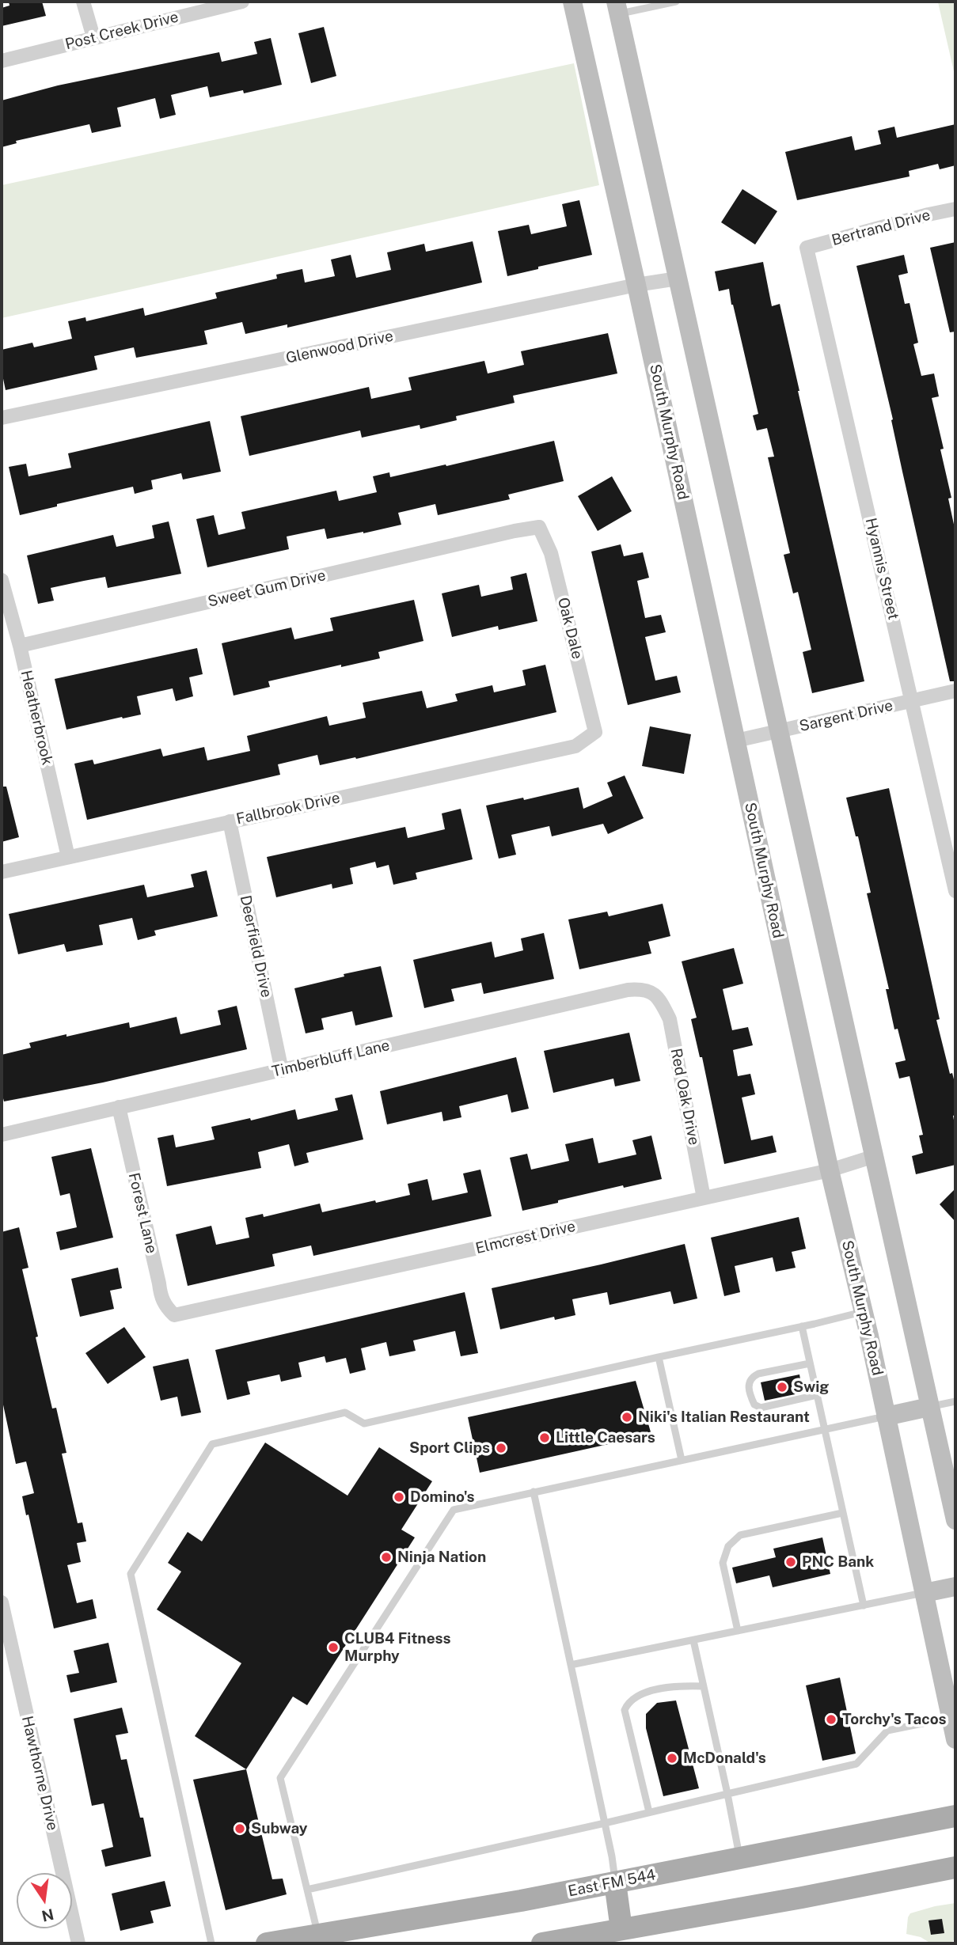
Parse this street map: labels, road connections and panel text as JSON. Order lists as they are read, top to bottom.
{
  "streets": {
    "main road": ["South Murphy Road", "East FM 544"],
    "street": [
      "Post Creek Drive",
      "Bertrand Drive",
      "Glenwood Drive",
      "Hyannis Street",
      "Sweet Gum Drive",
      "Oak Dale",
      "Sargent Drive",
      "Heatherbrook",
      "Fallbrook Drive",
      "Deerfield Drive",
      "Timberbluff Lane",
      "Red Oak Drive",
      "Forest Lane",
      "Elmcrest Drive",
      "Hawthorne Drive"
    ]
  },
  "crossings": [
    ["Bertrand Drive", "Hyannis Street"],
    ["Glenwood Drive", "South Murphy Road"],
    ["South Murphy Road", "Sargent Drive"],
    ["South Murphy Road", "Elmcrest Drive"],
    ["Hyannis Street", "Sargent Drive"],
    ["Sweet Gum Drive", "Oak Dale"],
    ["Sweet Gum Drive", "Heatherbrook"],
    ["Oak Dale", "Fallbrook Drive"],
    ["Heatherbrook", "Fallbrook Drive"],
    ["Fallbrook Drive", "Deerfield Drive"],
    ["Deerfield Drive", "Timberbluff Lane"],
    ["Timberbluff Lane", "Red Oak Drive"],
    ["Timberbluff Lane", "Forest Lane"],
    ["Red Oak Drive", "Elmcrest Drive"],
    ["Forest Lane", "Elmcrest Drive"]
  ],
  "places": [
    "Swig",
    "Niki's Italian Restaurant",
    "Little Caesars",
    "Sport Clips",
    "Domino's",
    "Ninja Nation",
    "PNC Bank",
    "CLUB4 Fitness Murphy",
    "Torchy's Tacos",
    "McDonald's",
    "Subway"
  ],
  "north": "bottom"
}
